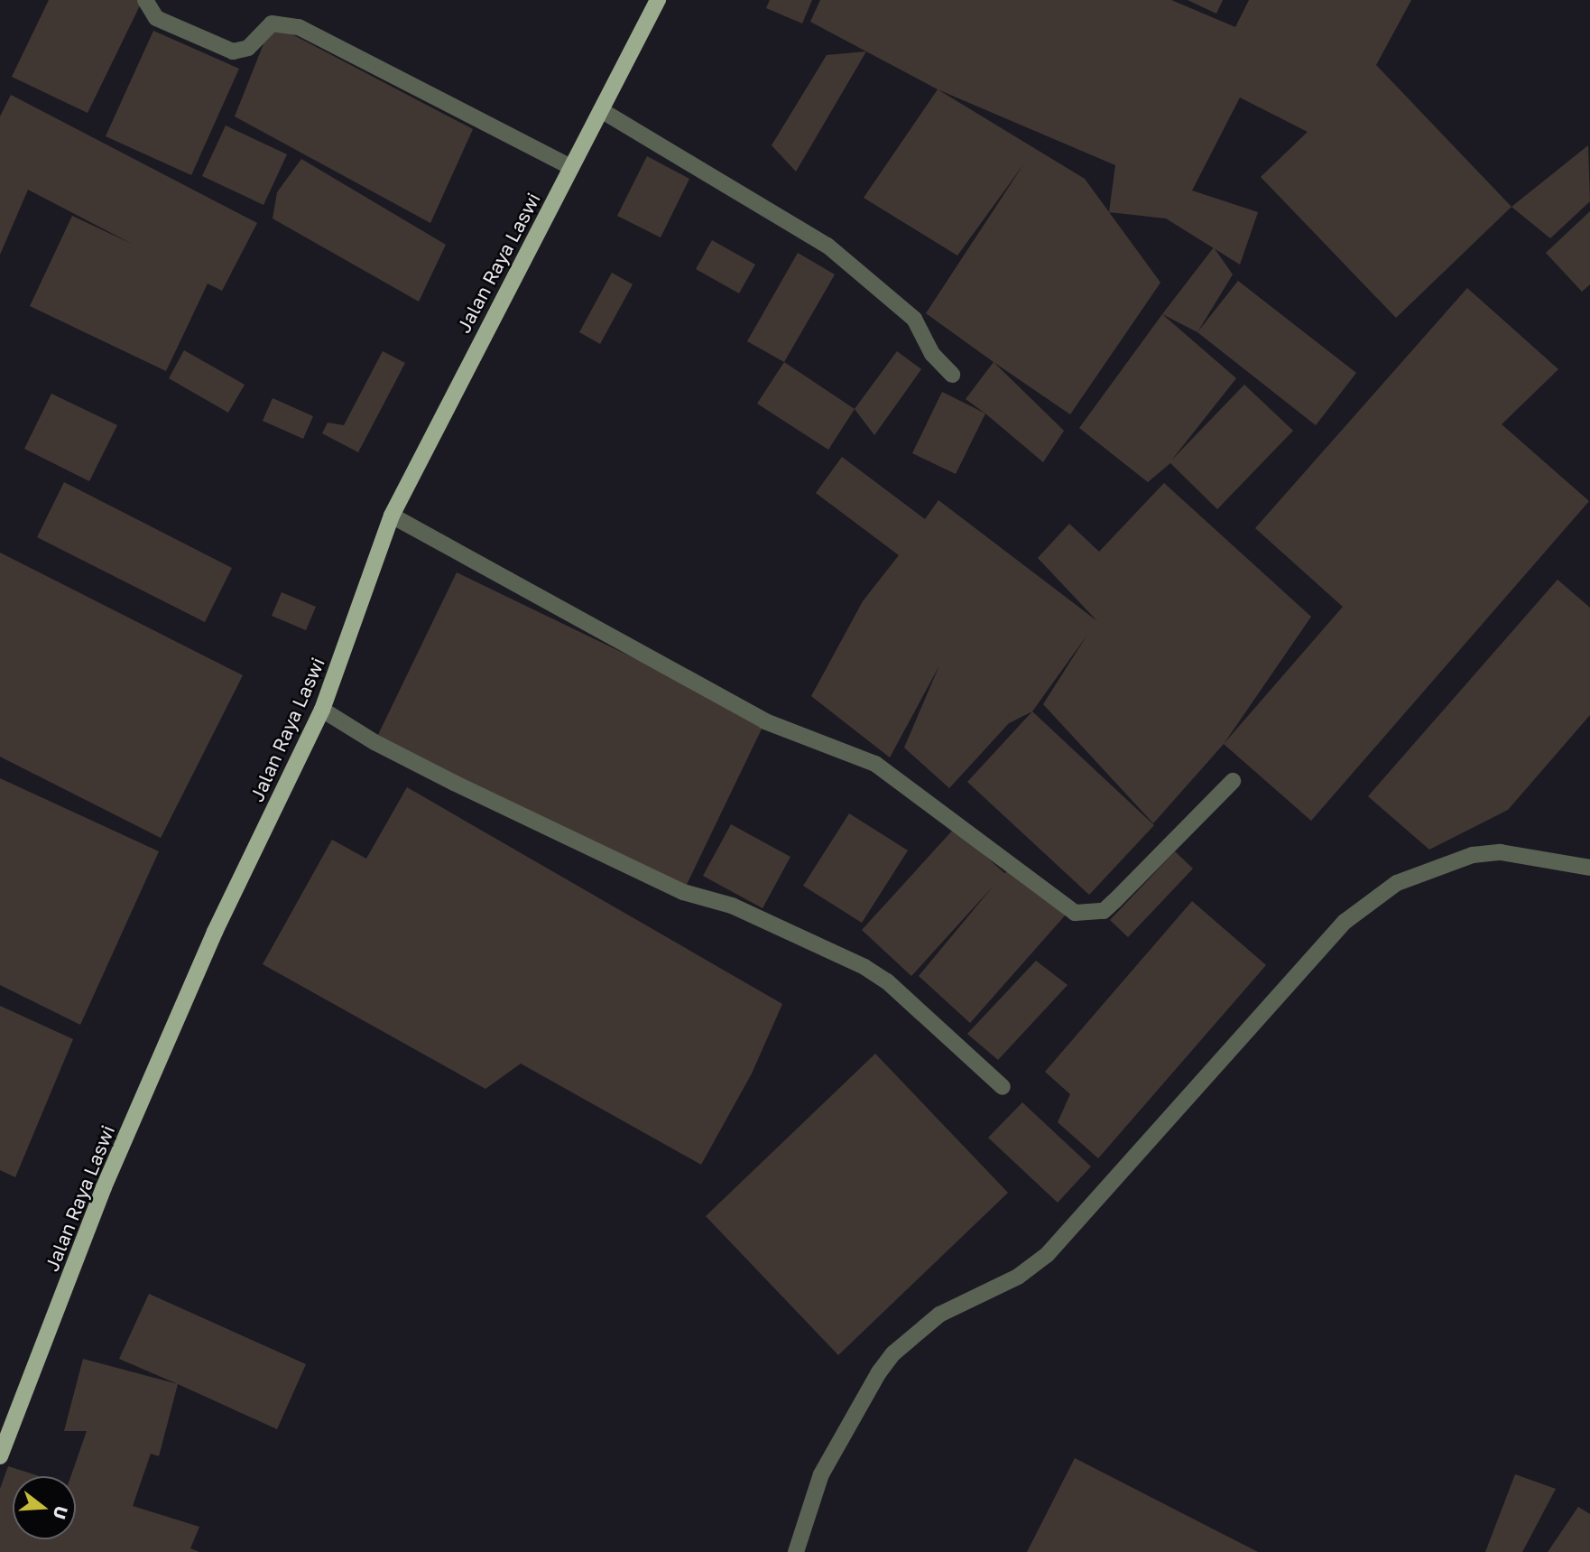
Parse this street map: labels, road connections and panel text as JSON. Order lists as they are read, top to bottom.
{
  "streets": {
    "main road": ["Jalan Raya Laswi"]
  },
  "north": "right"
}
